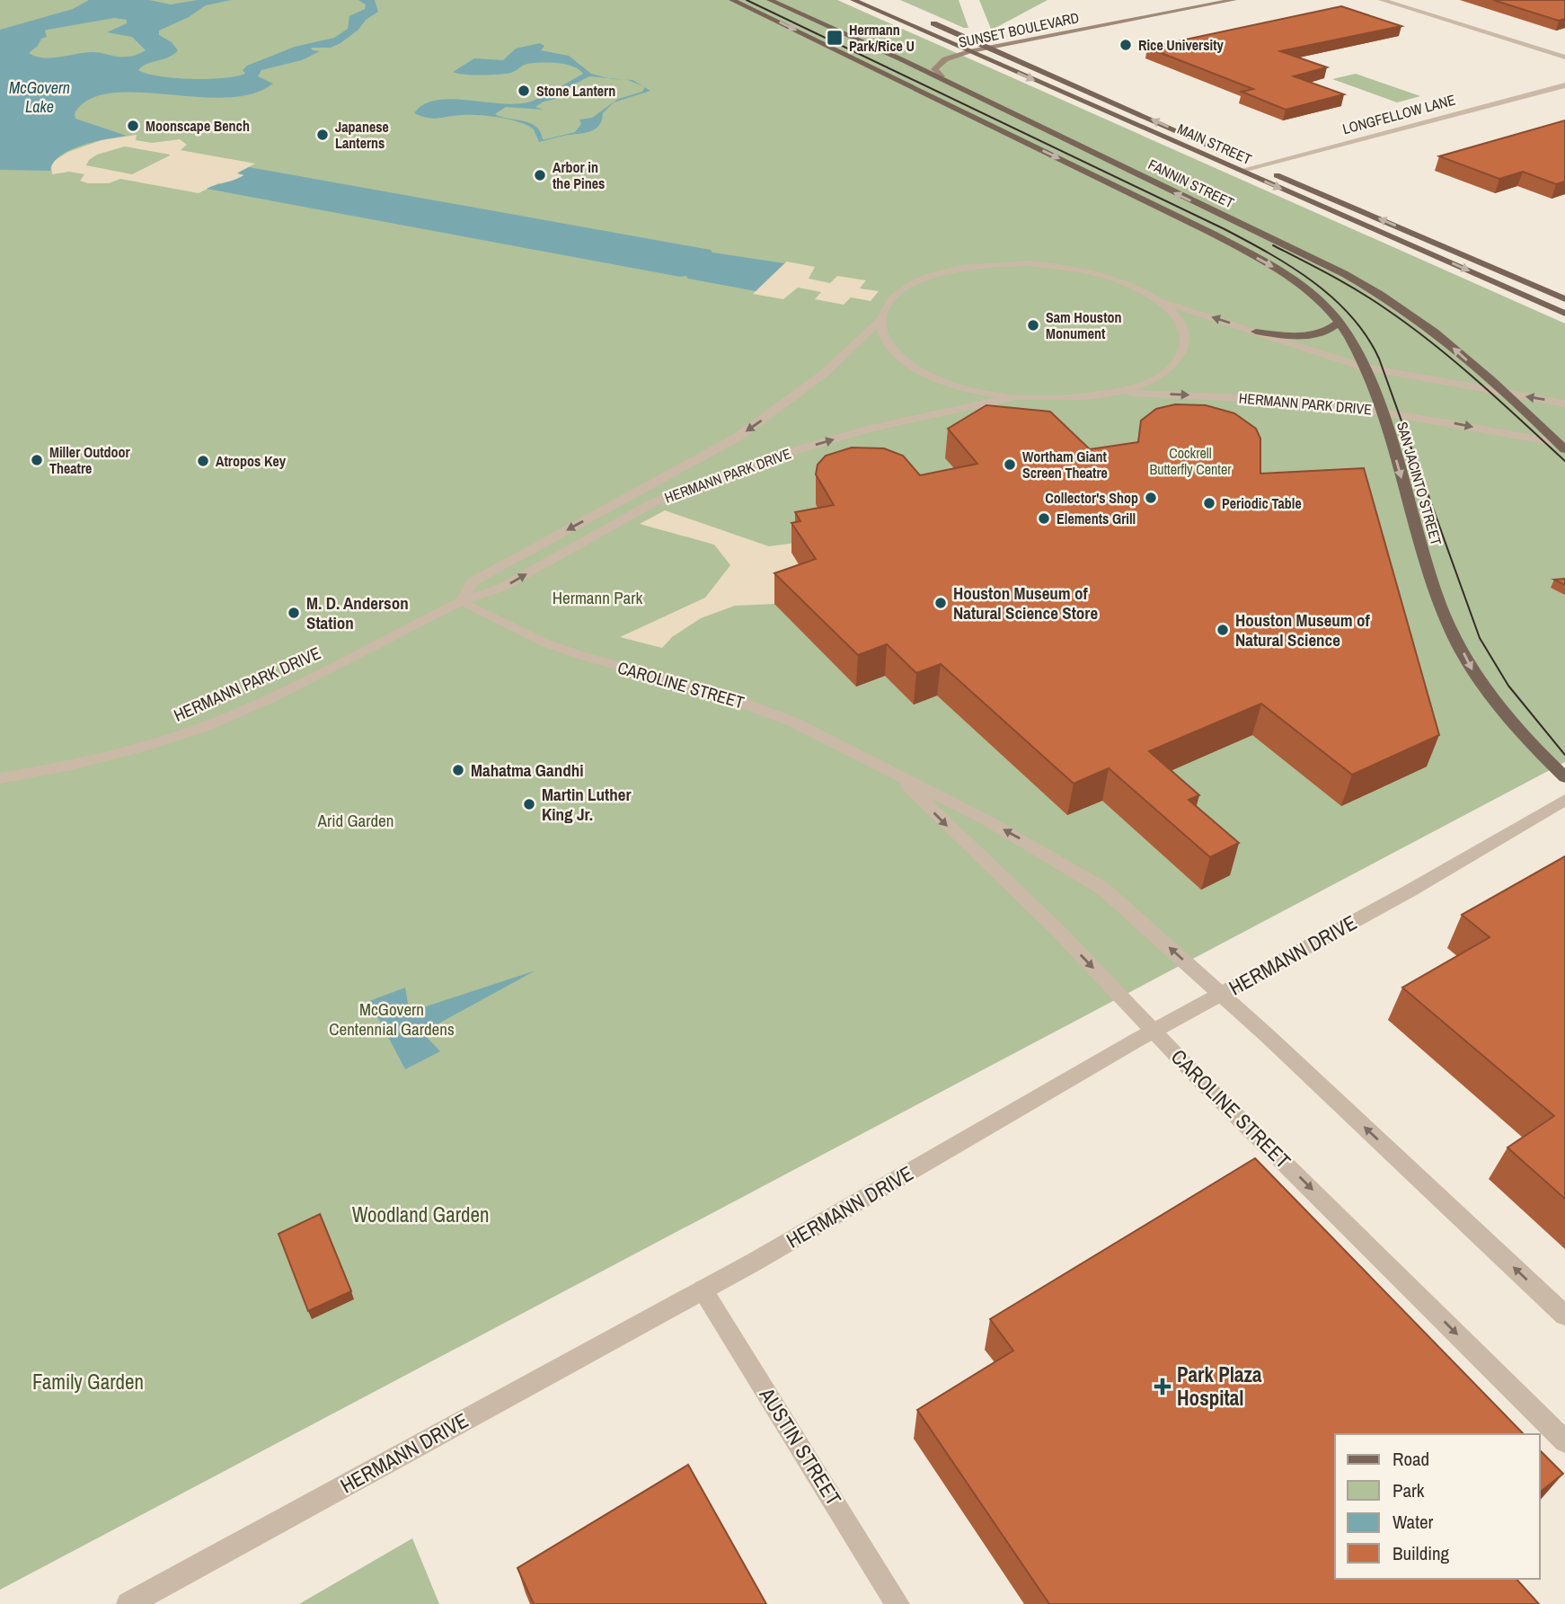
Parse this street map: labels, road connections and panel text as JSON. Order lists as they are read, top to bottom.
{
  "streets": {
    "main road": [
      "SUNSET BOULEVARD",
      "MAIN STREET",
      "FANNIN STREET",
      "SAN JACINTO STREET"
    ],
    "street": [
      "LONGFELLOW LANE",
      "HERMANN PARK DRIVE",
      "CAROLINE STREET",
      "HERMANN DRIVE",
      "AUSTIN STREET"
    ]
  },
  "crossings": [
    ["SUNSET BOULEVARD", "MAIN STREET"],
    ["SUNSET BOULEVARD", "FANNIN STREET"],
    ["LONGFELLOW LANE", "MAIN STREET"],
    ["FANNIN STREET", "HERMANN PARK DRIVE"],
    ["HERMANN PARK DRIVE", "SAN JACINTO STREET"],
    ["HERMANN PARK DRIVE", "CAROLINE STREET"],
    ["CAROLINE STREET", "HERMANN DRIVE"],
    ["HERMANN DRIVE", "AUSTIN STREET"]
  ],
  "one_way": ["FANNIN STREET", "SAN JACINTO STREET"],
  "water": ["McGovern Lake"],
  "parks": [
    "Cockrell Butterfly Center",
    "Hermann Park",
    "Arid Garden",
    "McGovern Centennial Gardens",
    "Woodland Garden",
    "Family Garden"
  ],
  "places": {
    "transit": ["Hermann Park/Rice U"],
    "other": [
      "Rice University",
      "Stone Lantern",
      "Moonscape Bench",
      "Japanese Lanterns",
      "Arbor in the Pines",
      "Sam Houston Monument",
      "Miller Outdoor Theatre",
      "Atropos Key",
      "Wortham Giant Screen Theatre",
      "Collector's Shop",
      "Periodic Table",
      "Elements Grill",
      "Houston Museum of Natural Science Store",
      "M. D. Anderson Station",
      "Houston Museum of Natural Science",
      "Mahatma Gandhi",
      "Martin Luther King Jr."
    ],
    "health": ["Park Plaza Hospital"]
  },
  "legend": [
    "Road",
    "Park",
    "Water",
    "Building"
  ]
}
